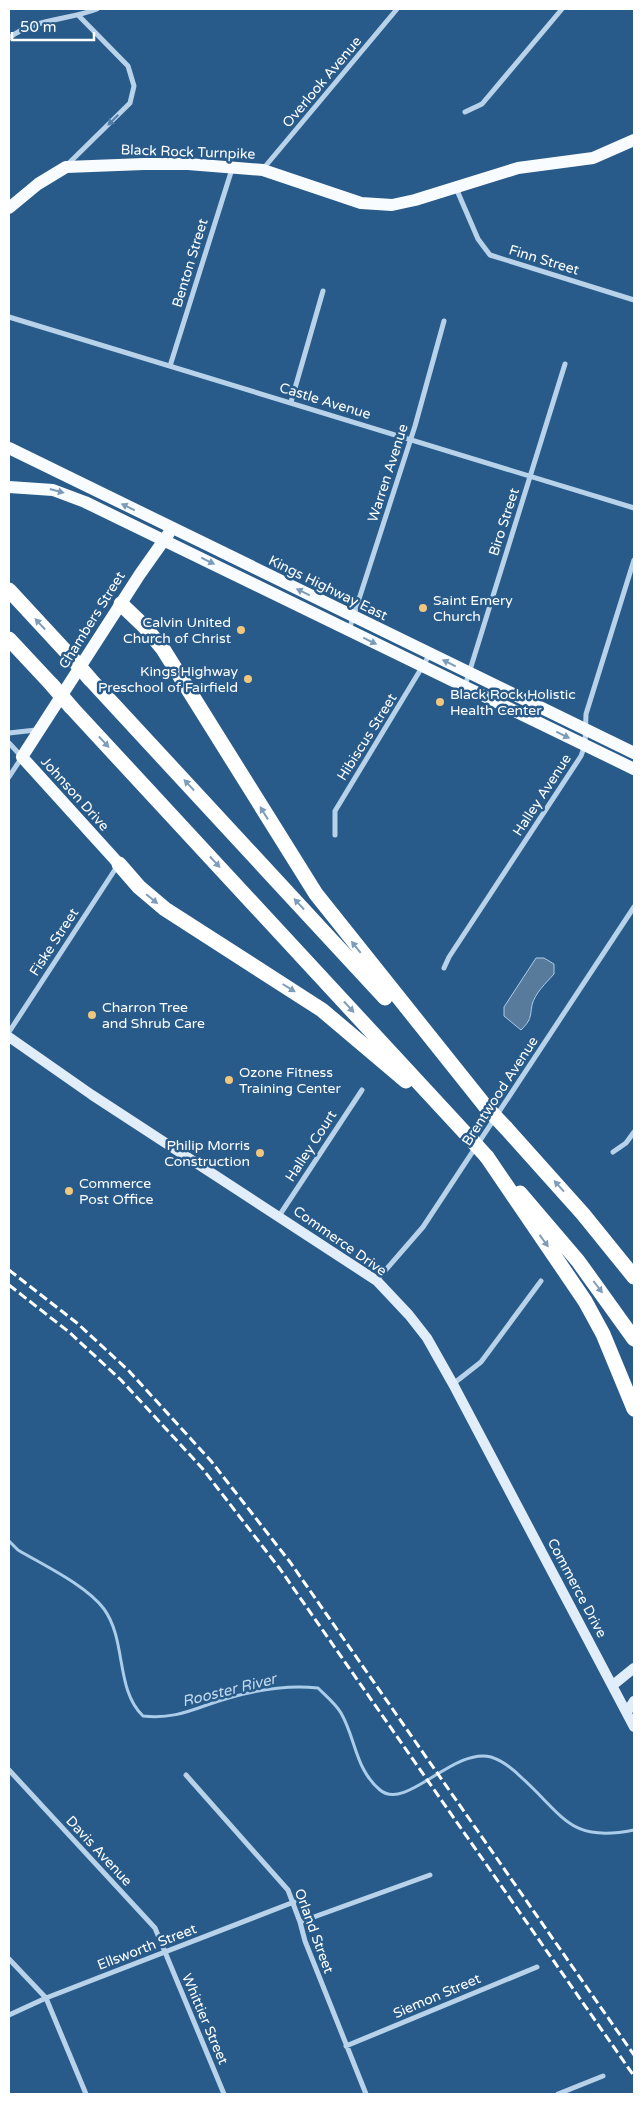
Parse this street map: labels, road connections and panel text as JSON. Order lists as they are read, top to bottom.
{
  "streets": {
    "main road": [
      "Black Rock Turnpike",
      "Kings Highway East",
      "Chambers Street",
      "Johnson Drive",
      "Commerce Drive"
    ],
    "street": [
      "Overlook Avenue",
      "Finn Street",
      "Benton Street",
      "Castle Avenue",
      "Warren Avenue",
      "Biro Street",
      "Hibiscus Street",
      "Halley Avenue",
      "Fiske Street",
      "Brentwood Avenue",
      "Halley Court",
      "Davis Avenue",
      "Orland Street",
      "Ellsworth Street",
      "Siemon Street",
      "Whittier Street"
    ]
  },
  "crossings": [
    ["Overlook Avenue", "Black Rock Turnpike"],
    ["Black Rock Turnpike", "Finn Street"],
    ["Black Rock Turnpike", "Benton Street"],
    ["Benton Street", "Castle Avenue"],
    ["Castle Avenue", "Warren Avenue"],
    ["Castle Avenue", "Biro Street"],
    ["Warren Avenue", "Kings Highway East"],
    ["Biro Street", "Kings Highway East"],
    ["Kings Highway East", "Chambers Street"],
    ["Kings Highway East", "Hibiscus Street"],
    ["Kings Highway East", "Halley Avenue"],
    ["Chambers Street", "Johnson Drive"],
    ["Johnson Drive", "Fiske Street"],
    ["Brentwood Avenue", "Commerce Drive"],
    ["Halley Court", "Commerce Drive"],
    ["Davis Avenue", "Ellsworth Street"],
    ["Davis Avenue", "Whittier Street"],
    ["Orland Street", "Ellsworth Street"],
    ["Orland Street", "Siemon Street"],
    ["Ellsworth Street", "Whittier Street"]
  ],
  "water": ["Rooster River"],
  "places": [
    "Saint Emery Church",
    "Calvin United Church of Christ",
    "Kings Highway Preschool of Fairfield",
    "Black Rock Holistic Health Center",
    "Charron Tree and Shrub Care",
    "Ozone Fitness Training Center",
    "Philip Morris Construction",
    "Commerce Post Office"
  ],
  "scale_bar": "50 m"
}
